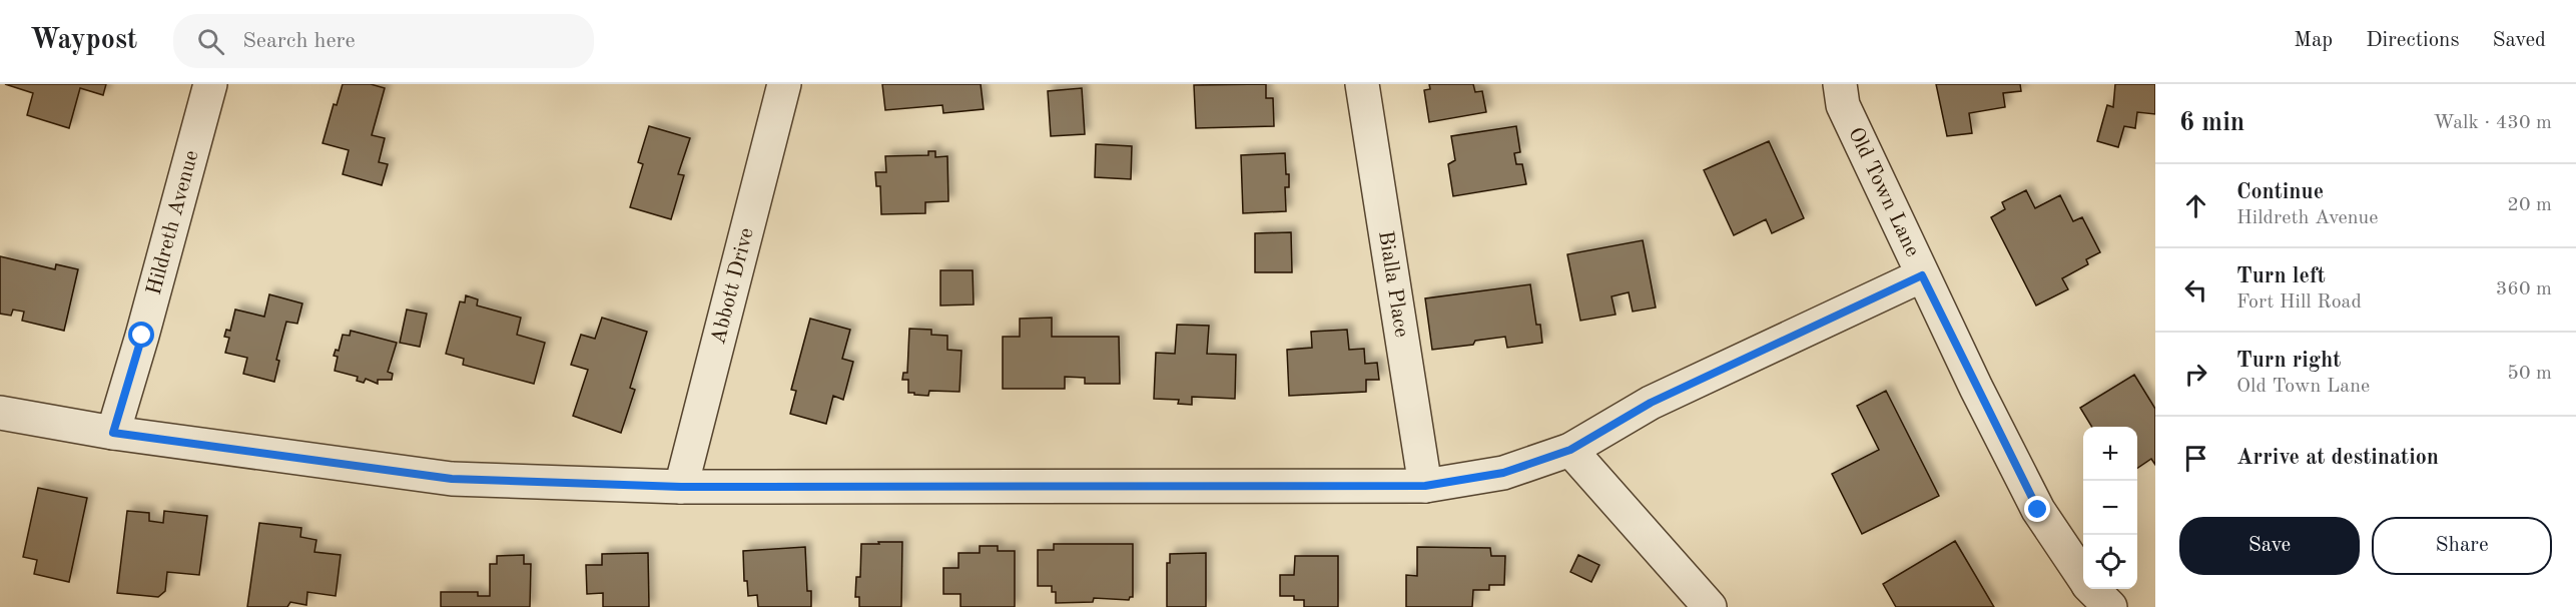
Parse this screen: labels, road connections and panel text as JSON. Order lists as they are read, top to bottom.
{
  "streets": {
    "street": [
      "Old Town Lane",
      "Hildreth Avenue",
      "Abbott Drive",
      "Bialla Place"
    ]
  },
  "page": {
    "header": "Waypost",
    "search": "Search here",
    "nav": ["Map", "Directions", "Saved"],
    "heading": ["6 min", "Walk · 430 m"],
    "list": [
      ["Continue", "Hildreth Avenue", "20 m"],
      ["Turn left", "Fort Hill Road", "360 m"],
      ["Turn right", "Old Town Lane", "50 m"],
      "Arrive at destination"
    ],
    "map_buttons": ["+", "−"],
    "buttons": ["Save", "Share"]
  }
}
